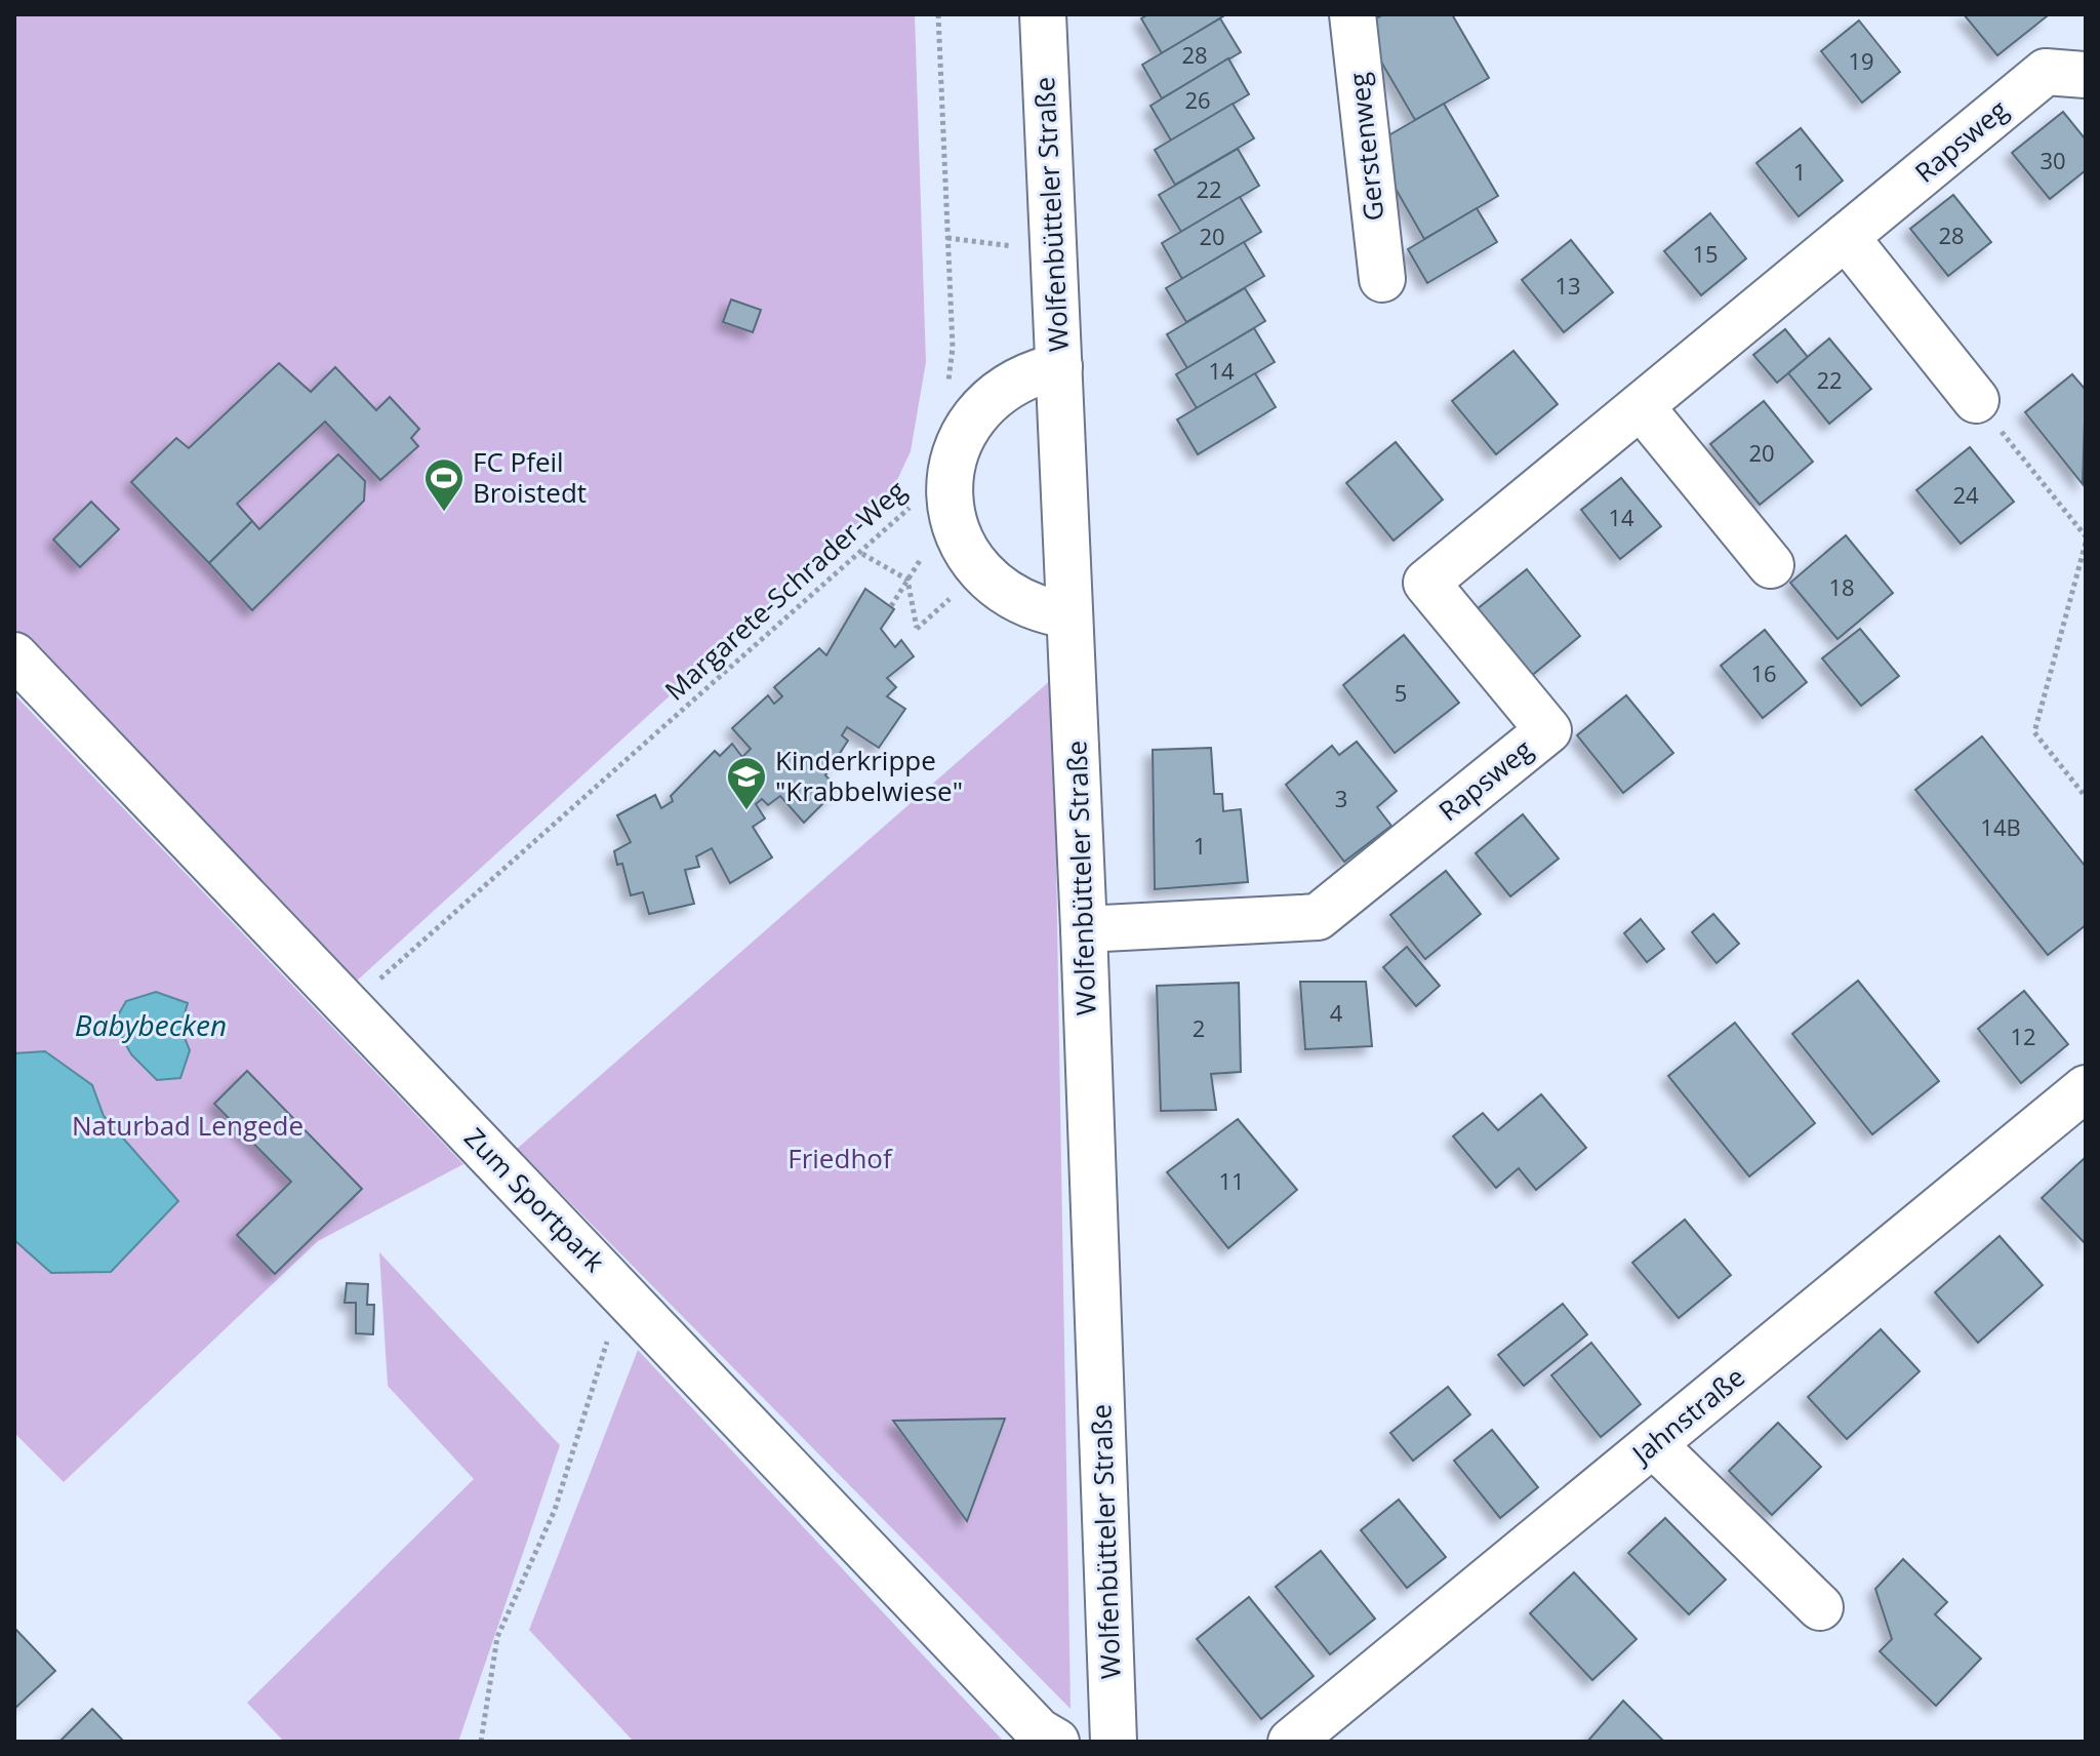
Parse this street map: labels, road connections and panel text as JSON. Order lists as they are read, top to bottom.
{
  "streets": {
    "street": [
      "Rapsweg",
      "Gerstenweg",
      "Wolfenbütteler Straße",
      "Zum Sportpark",
      "Jahnstraße"
    ],
    "path": ["Margarete-Schrader-Weg"]
  },
  "crossings": [
    ["Rapsweg", "Wolfenbütteler Straße"],
    ["Margarete-Schrader-Weg", "Zum Sportpark"]
  ],
  "water": ["Babybecken"],
  "parks": ["Naturbad Lengede", "Friedhof"],
  "places": {
    "sports": ["FC Pfeil Broistedt"],
    "school or university": ["Kinderkrippe \"Krabbelwiese\""]
  },
  "house_numbers": [
    "28",
    "19",
    "26",
    "30",
    "1",
    "22",
    "28",
    "20",
    "15",
    "13",
    "14",
    "22",
    "20",
    "24",
    "14",
    "18",
    "16",
    "5",
    "3",
    "14B",
    "1",
    "4",
    "2",
    "12",
    "11"
  ]
}
